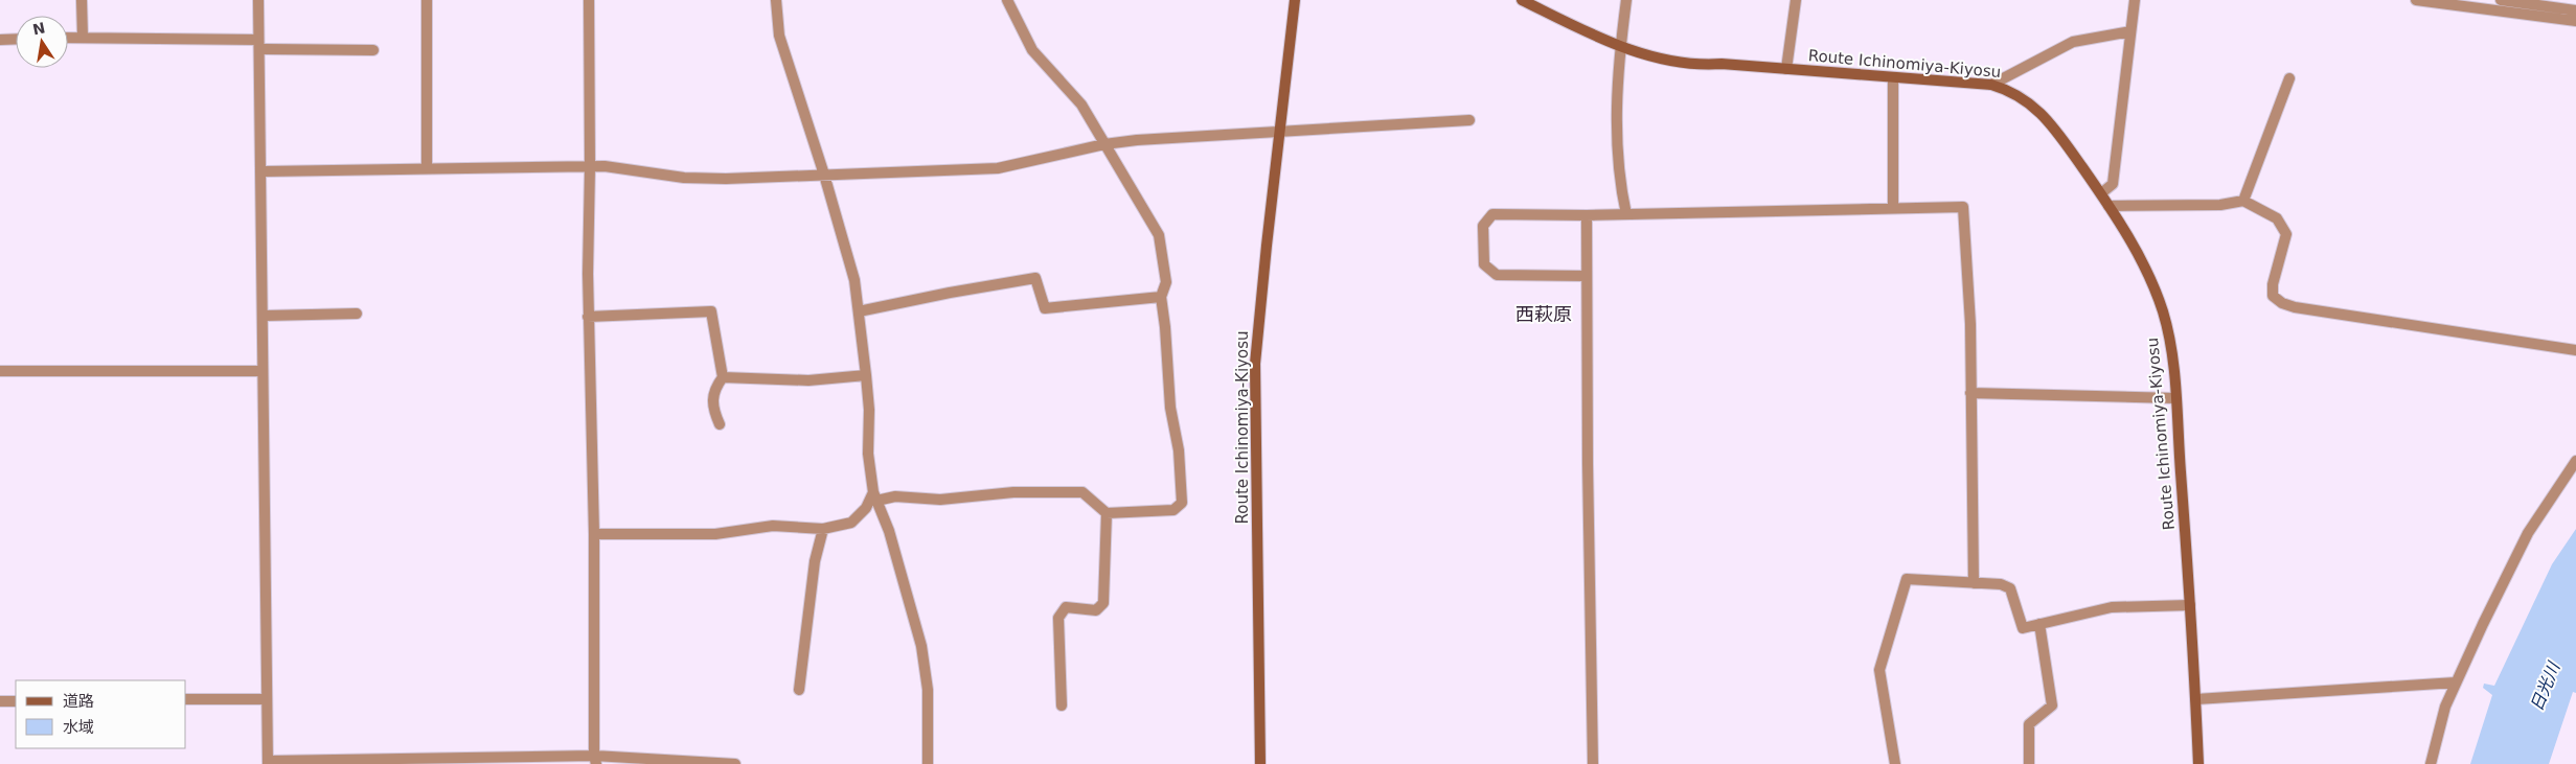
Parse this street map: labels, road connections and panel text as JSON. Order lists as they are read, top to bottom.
{
  "streets": {
    "main road": ["Route Ichinomiya-Kiyosu"]
  },
  "districts": ["西萩原"],
  "water": ["日光川"],
  "legend": ["道路", "水域"],
  "north": "top"
}
